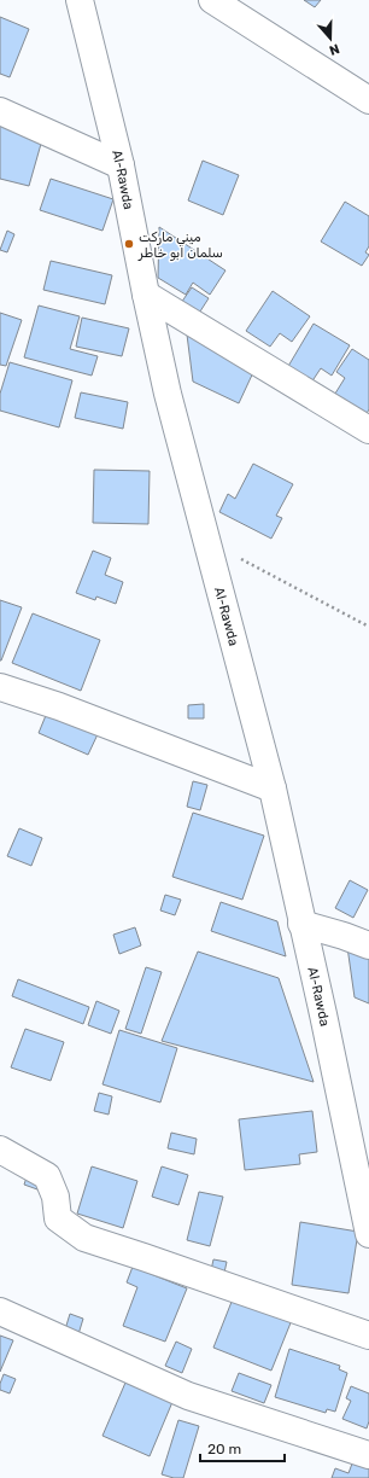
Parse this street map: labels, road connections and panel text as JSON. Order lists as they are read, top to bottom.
{
  "streets": {
    "street": ["Al-Rawda"]
  },
  "places": ["ميني ماركت سلمان ابو خاطر"],
  "scale_bar": "20 m",
  "north": "bottom"
}
